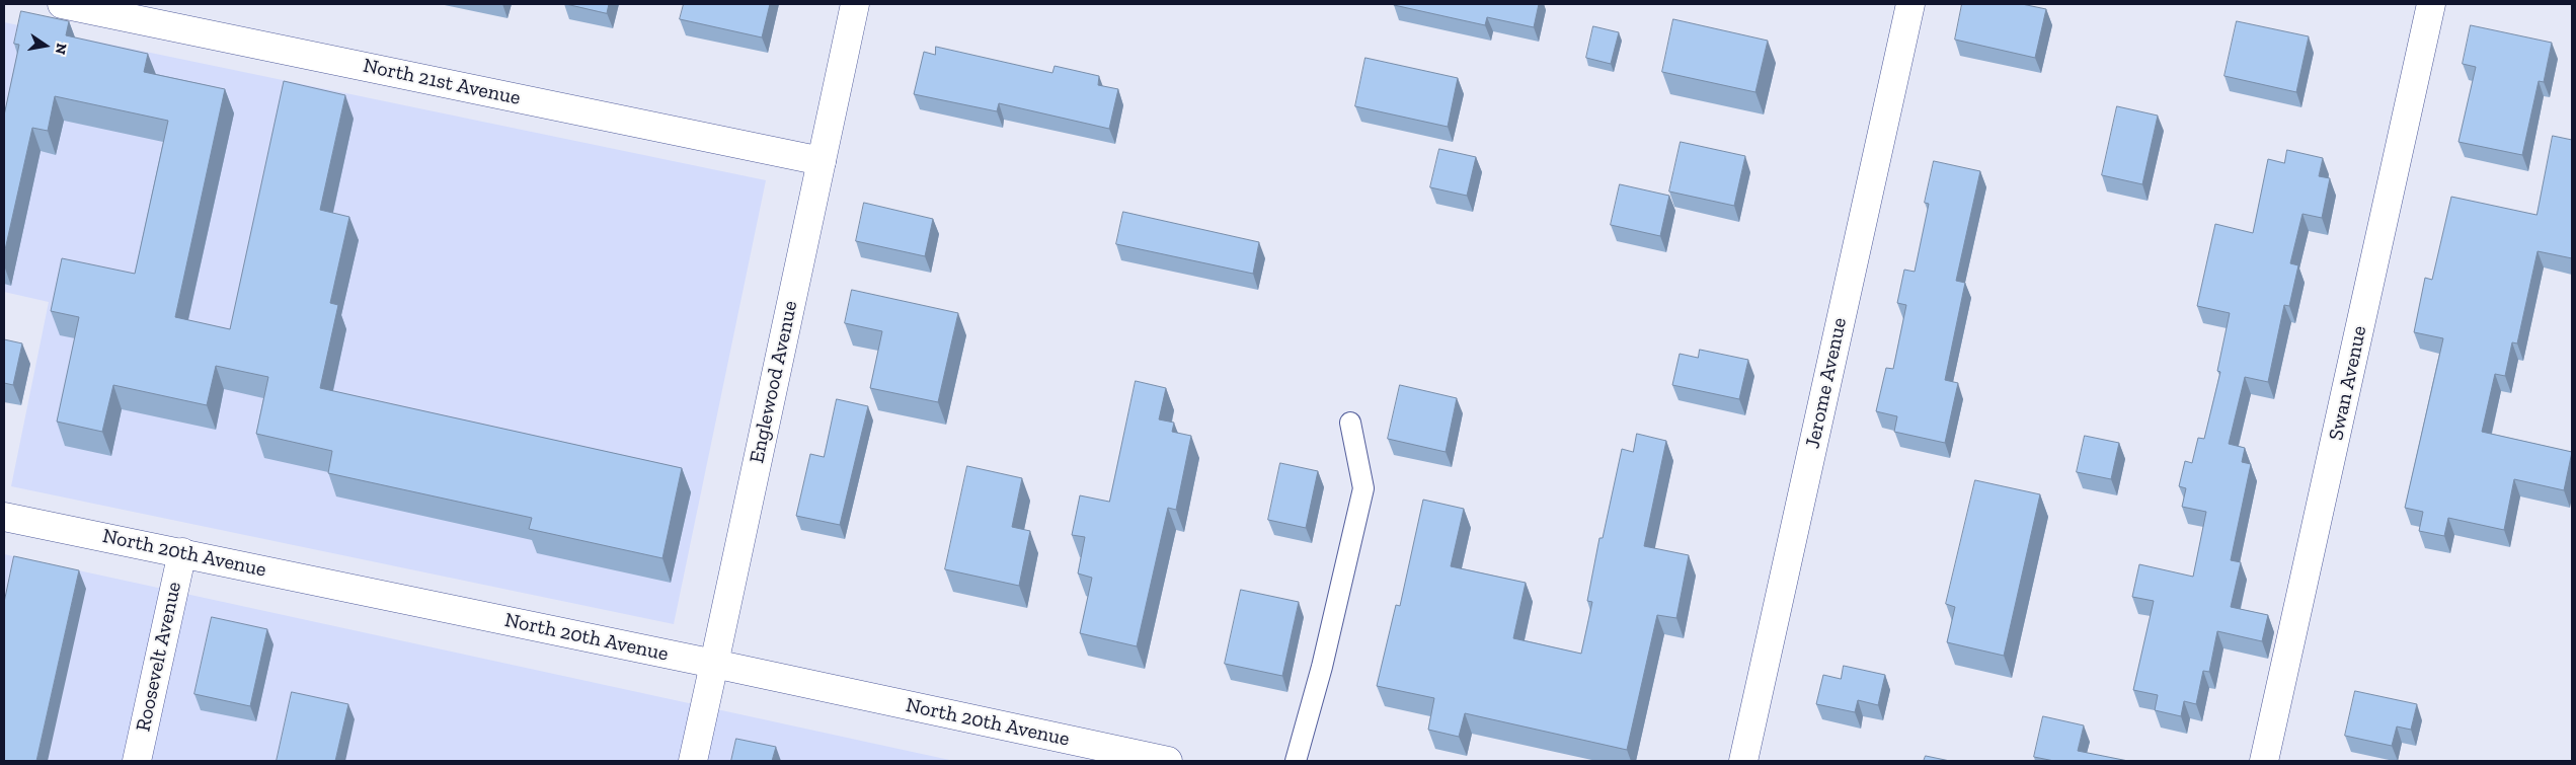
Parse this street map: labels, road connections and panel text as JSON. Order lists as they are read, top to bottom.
{
  "streets": {
    "street": [
      "North 21st Avenue",
      "Englewood Avenue",
      "Jerome Avenue",
      "Swan Avenue",
      "North 20th Avenue",
      "Roosevelt Avenue"
    ]
  },
  "crossings": [
    ["North 21st Avenue", "Englewood Avenue"],
    ["Englewood Avenue", "North 20th Avenue"],
    ["North 20th Avenue", "Roosevelt Avenue"]
  ],
  "north": "right"
}
